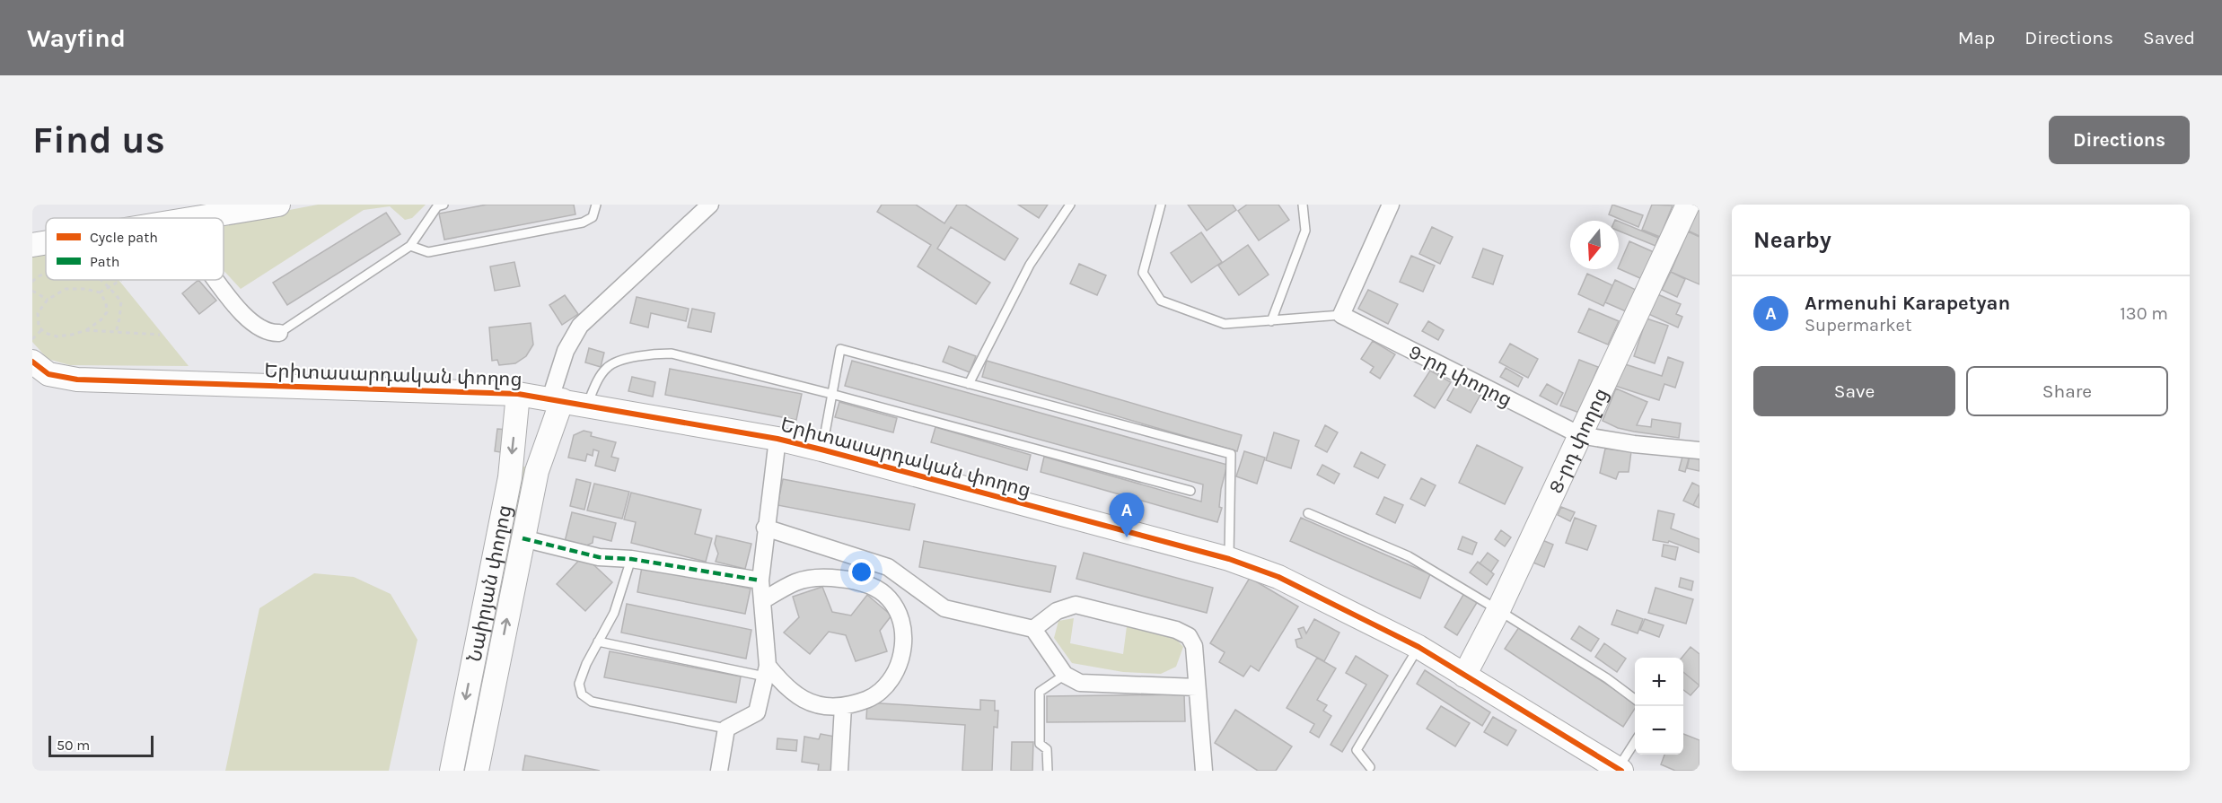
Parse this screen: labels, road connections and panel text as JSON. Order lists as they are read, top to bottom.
{
  "streets": {
    "street": [
      "Երիտասարդական փողոց",
      "9-րդ փողոց",
      "8-րդ փողոց",
      "Նաիրյան փողոց"
    ]
  },
  "crossings": [
    ["Երիտասարդական փողոց", "8-րդ փողոց"],
    ["Երիտասարդական փողոց", "Նաիրյան փողոց"],
    ["9-րդ փողոց", "8-րդ փողոց"]
  ],
  "legend": ["Cycle path", "Path"],
  "scale_bar": "50 m",
  "north": "bottom",
  "page": {
    "header": "Wayfind",
    "nav": ["Map", "Directions", "Saved"],
    "buttons": [
      "Directions",
      ["Save", "Share"]
    ],
    "title": "Find us",
    "heading": "Nearby",
    "list": [
      {
        "mark": "A",
        "name": "Armenuhi Karapetyan",
        "note": "Supermarket",
        "value": "130 m"
      }
    ],
    "pins": "A",
    "map_buttons": ["+", "−"],
    "scale": "50 m"
  }
}
